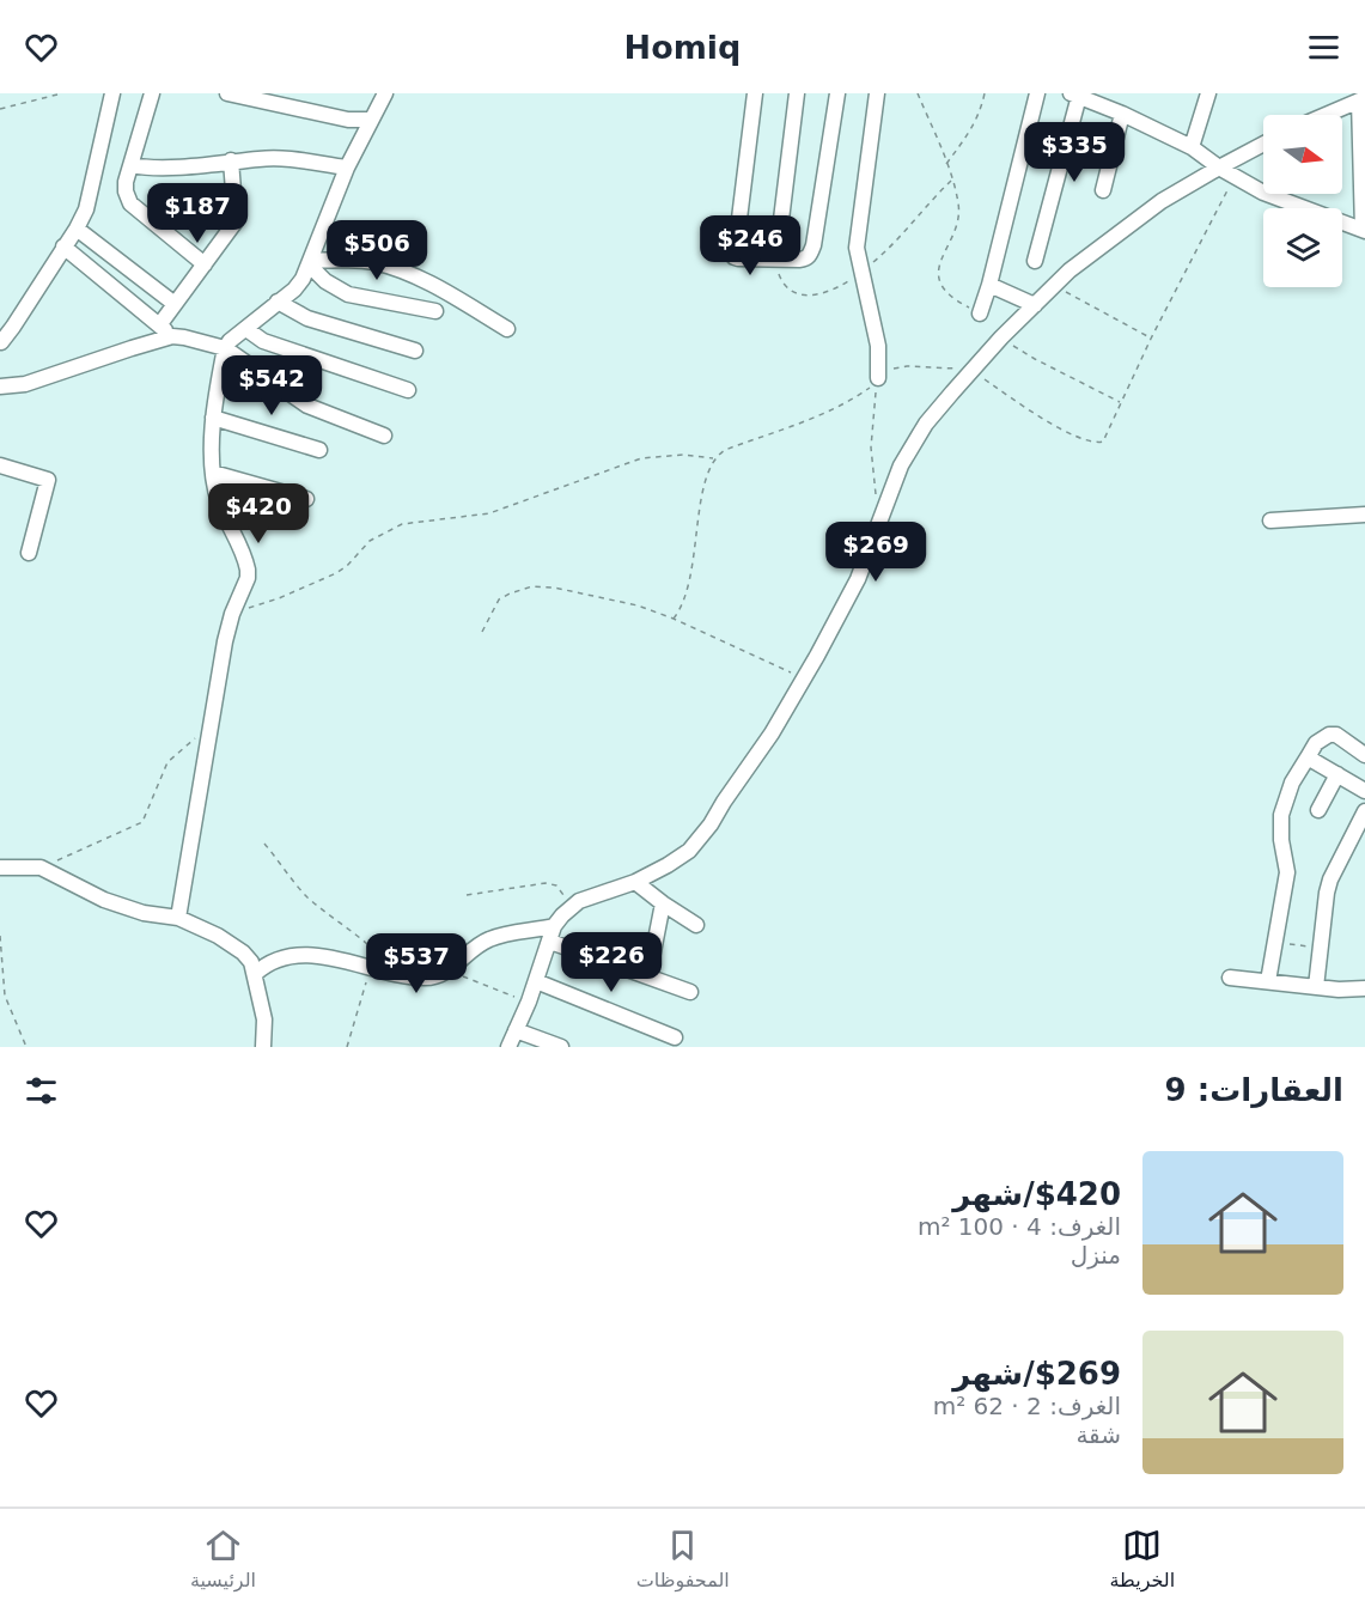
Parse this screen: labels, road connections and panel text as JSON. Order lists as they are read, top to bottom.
{
  "north": "right",
  "page": {
    "header": "Homiq",
    "price": [
      "$335",
      "$187",
      "$246",
      "$506",
      "$542",
      "$420",
      "$269",
      "$226",
      "$537"
    ],
    "heading": "العقارات: 9",
    "list": [
      {
        "name": "$420/شهر",
        "note": "الغرف: 4 · 100 m² · منزل"
      },
      {
        "name": "$269/شهر",
        "note": "الغرف: 2 · 62 m² · شقة"
      }
    ],
    "tabs": ["الخريطة", "المحفوظات", "الرئيسية"]
  }
}
